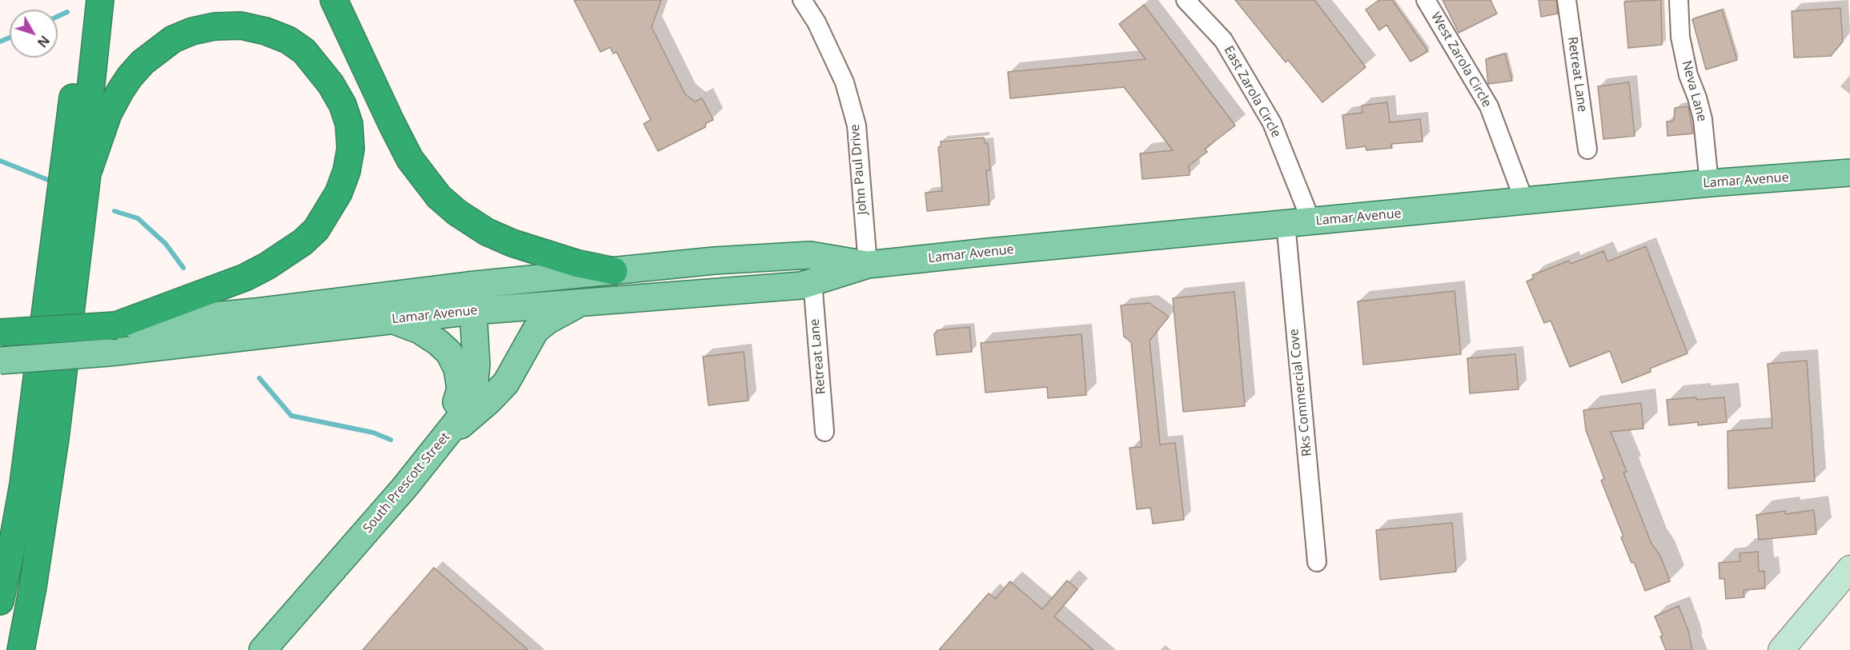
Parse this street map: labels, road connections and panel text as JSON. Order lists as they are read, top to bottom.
{
  "streets": {
    "highway": ["Lamar Avenue"],
    "main road": ["South Prescott Street"],
    "street": [
      "West Zarola Circle",
      "Retreat Lane",
      "Neva Lane",
      "East Zarola Circle",
      "John Paul Drive",
      "Rks Commercial Cove"
    ]
  },
  "crossings": [
    ["West Zarola Circle", "Lamar Avenue"],
    ["Retreat Lane", "Lamar Avenue"],
    ["Neva Lane", "Lamar Avenue"],
    ["East Zarola Circle", "Lamar Avenue"],
    ["East Zarola Circle", "Rks Commercial Cove"],
    ["John Paul Drive", "Lamar Avenue"],
    ["Lamar Avenue", "Rks Commercial Cove"],
    ["Lamar Avenue", "South Prescott Street"]
  ],
  "north": "bottom right"
}
